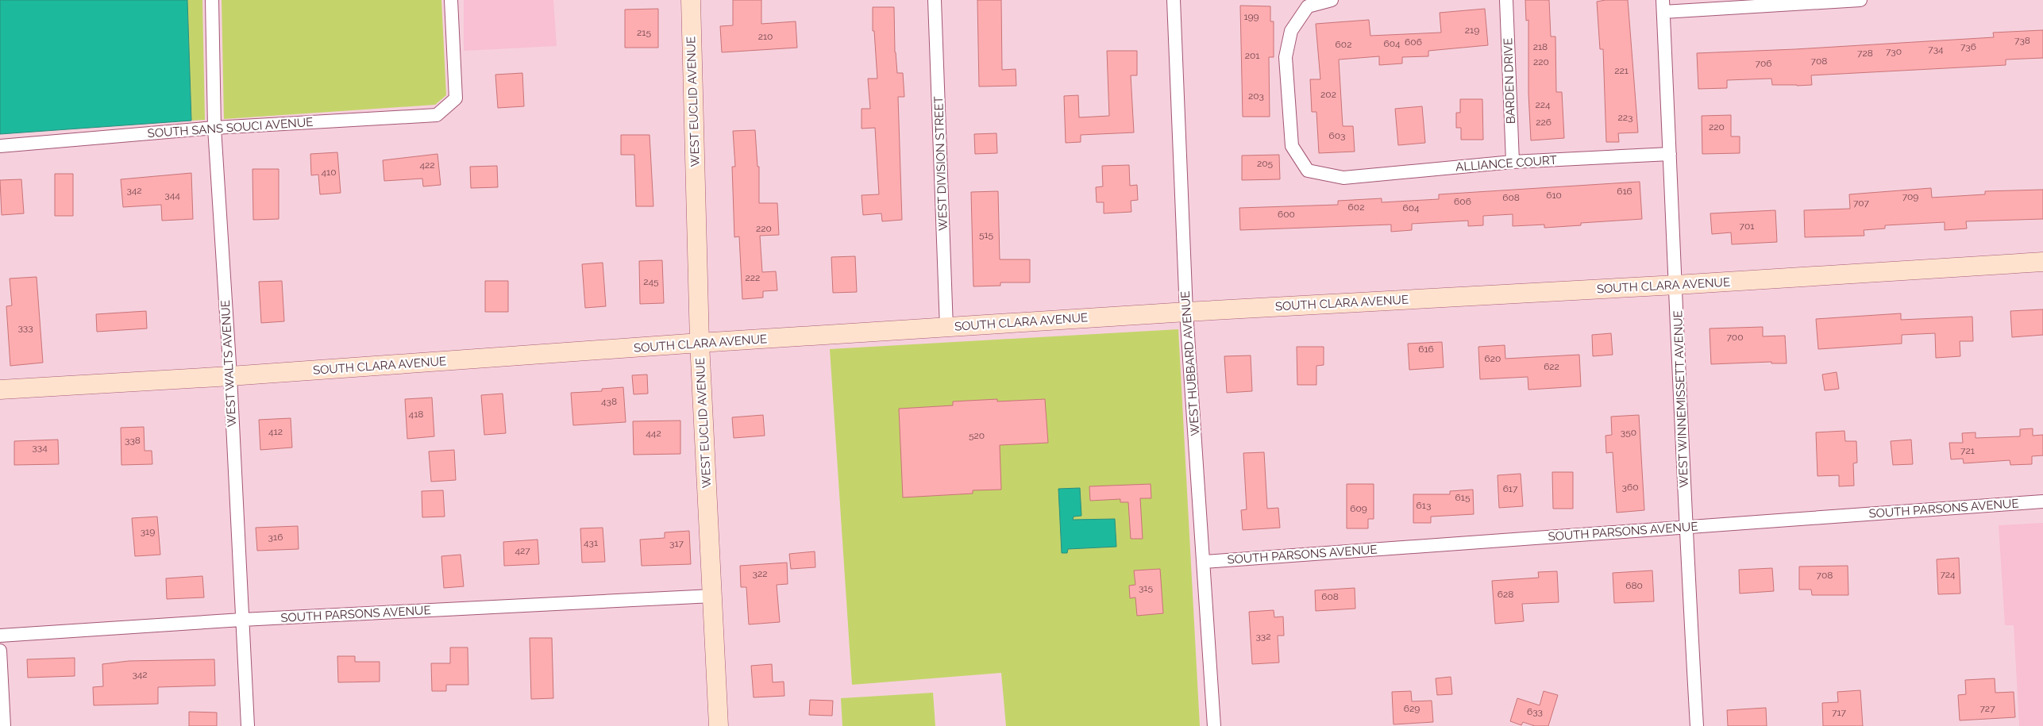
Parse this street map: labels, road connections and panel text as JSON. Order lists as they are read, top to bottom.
{
  "streets": {
    "street": [
      "BARDEN DRIVE",
      "WEST EUCLID AVENUE",
      "SOUTH SANS SOUCI AVENUE",
      "WEST DIVISION STREET",
      "ALLIANCE COURT",
      "SOUTH CLARA AVENUE",
      "WEST WALTS AVENUE",
      "WEST HUBBARD AVENUE",
      "WEST WINNEMISSETT AVENUE",
      "SOUTH PARSONS AVENUE"
    ]
  },
  "crossings": [
    ["BARDEN DRIVE", "ALLIANCE COURT"],
    ["WEST EUCLID AVENUE", "SOUTH CLARA AVENUE"],
    ["WEST EUCLID AVENUE", "SOUTH PARSONS AVENUE"],
    ["SOUTH SANS SOUCI AVENUE", "WEST WALTS AVENUE"],
    ["WEST DIVISION STREET", "SOUTH CLARA AVENUE"],
    ["ALLIANCE COURT", "WEST WINNEMISSETT AVENUE"],
    ["SOUTH CLARA AVENUE", "WEST WALTS AVENUE"],
    ["SOUTH CLARA AVENUE", "WEST HUBBARD AVENUE"],
    ["SOUTH CLARA AVENUE", "WEST WINNEMISSETT AVENUE"],
    ["WEST WALTS AVENUE", "SOUTH PARSONS AVENUE"],
    ["WEST HUBBARD AVENUE", "SOUTH PARSONS AVENUE"],
    ["WEST WINNEMISSETT AVENUE", "SOUTH PARSONS AVENUE"]
  ],
  "house_numbers": [
    "199",
    "219",
    "215",
    "210",
    "738",
    "606",
    "604",
    "602",
    "218",
    "736",
    "734",
    "730",
    "728",
    "201",
    "708",
    "220",
    "706",
    "221",
    "202",
    "203",
    "224",
    "223",
    "226",
    "220",
    "603",
    "205",
    "422",
    "410",
    "342",
    "616",
    "344",
    "610",
    "709",
    "608",
    "606",
    "707",
    "602",
    "604",
    "600",
    "701",
    "220",
    "515",
    "222",
    "245",
    "333",
    "700",
    "616",
    "620",
    "622",
    "438",
    "418",
    "412",
    "350",
    "442",
    "520",
    "338",
    "334",
    "721",
    "360",
    "617",
    "615",
    "613",
    "609",
    "319",
    "316",
    "431",
    "317",
    "427",
    "322",
    "724",
    "708",
    "680",
    "315",
    "628",
    "608",
    "332",
    "342",
    "629",
    "727",
    "633",
    "717"
  ]
}
